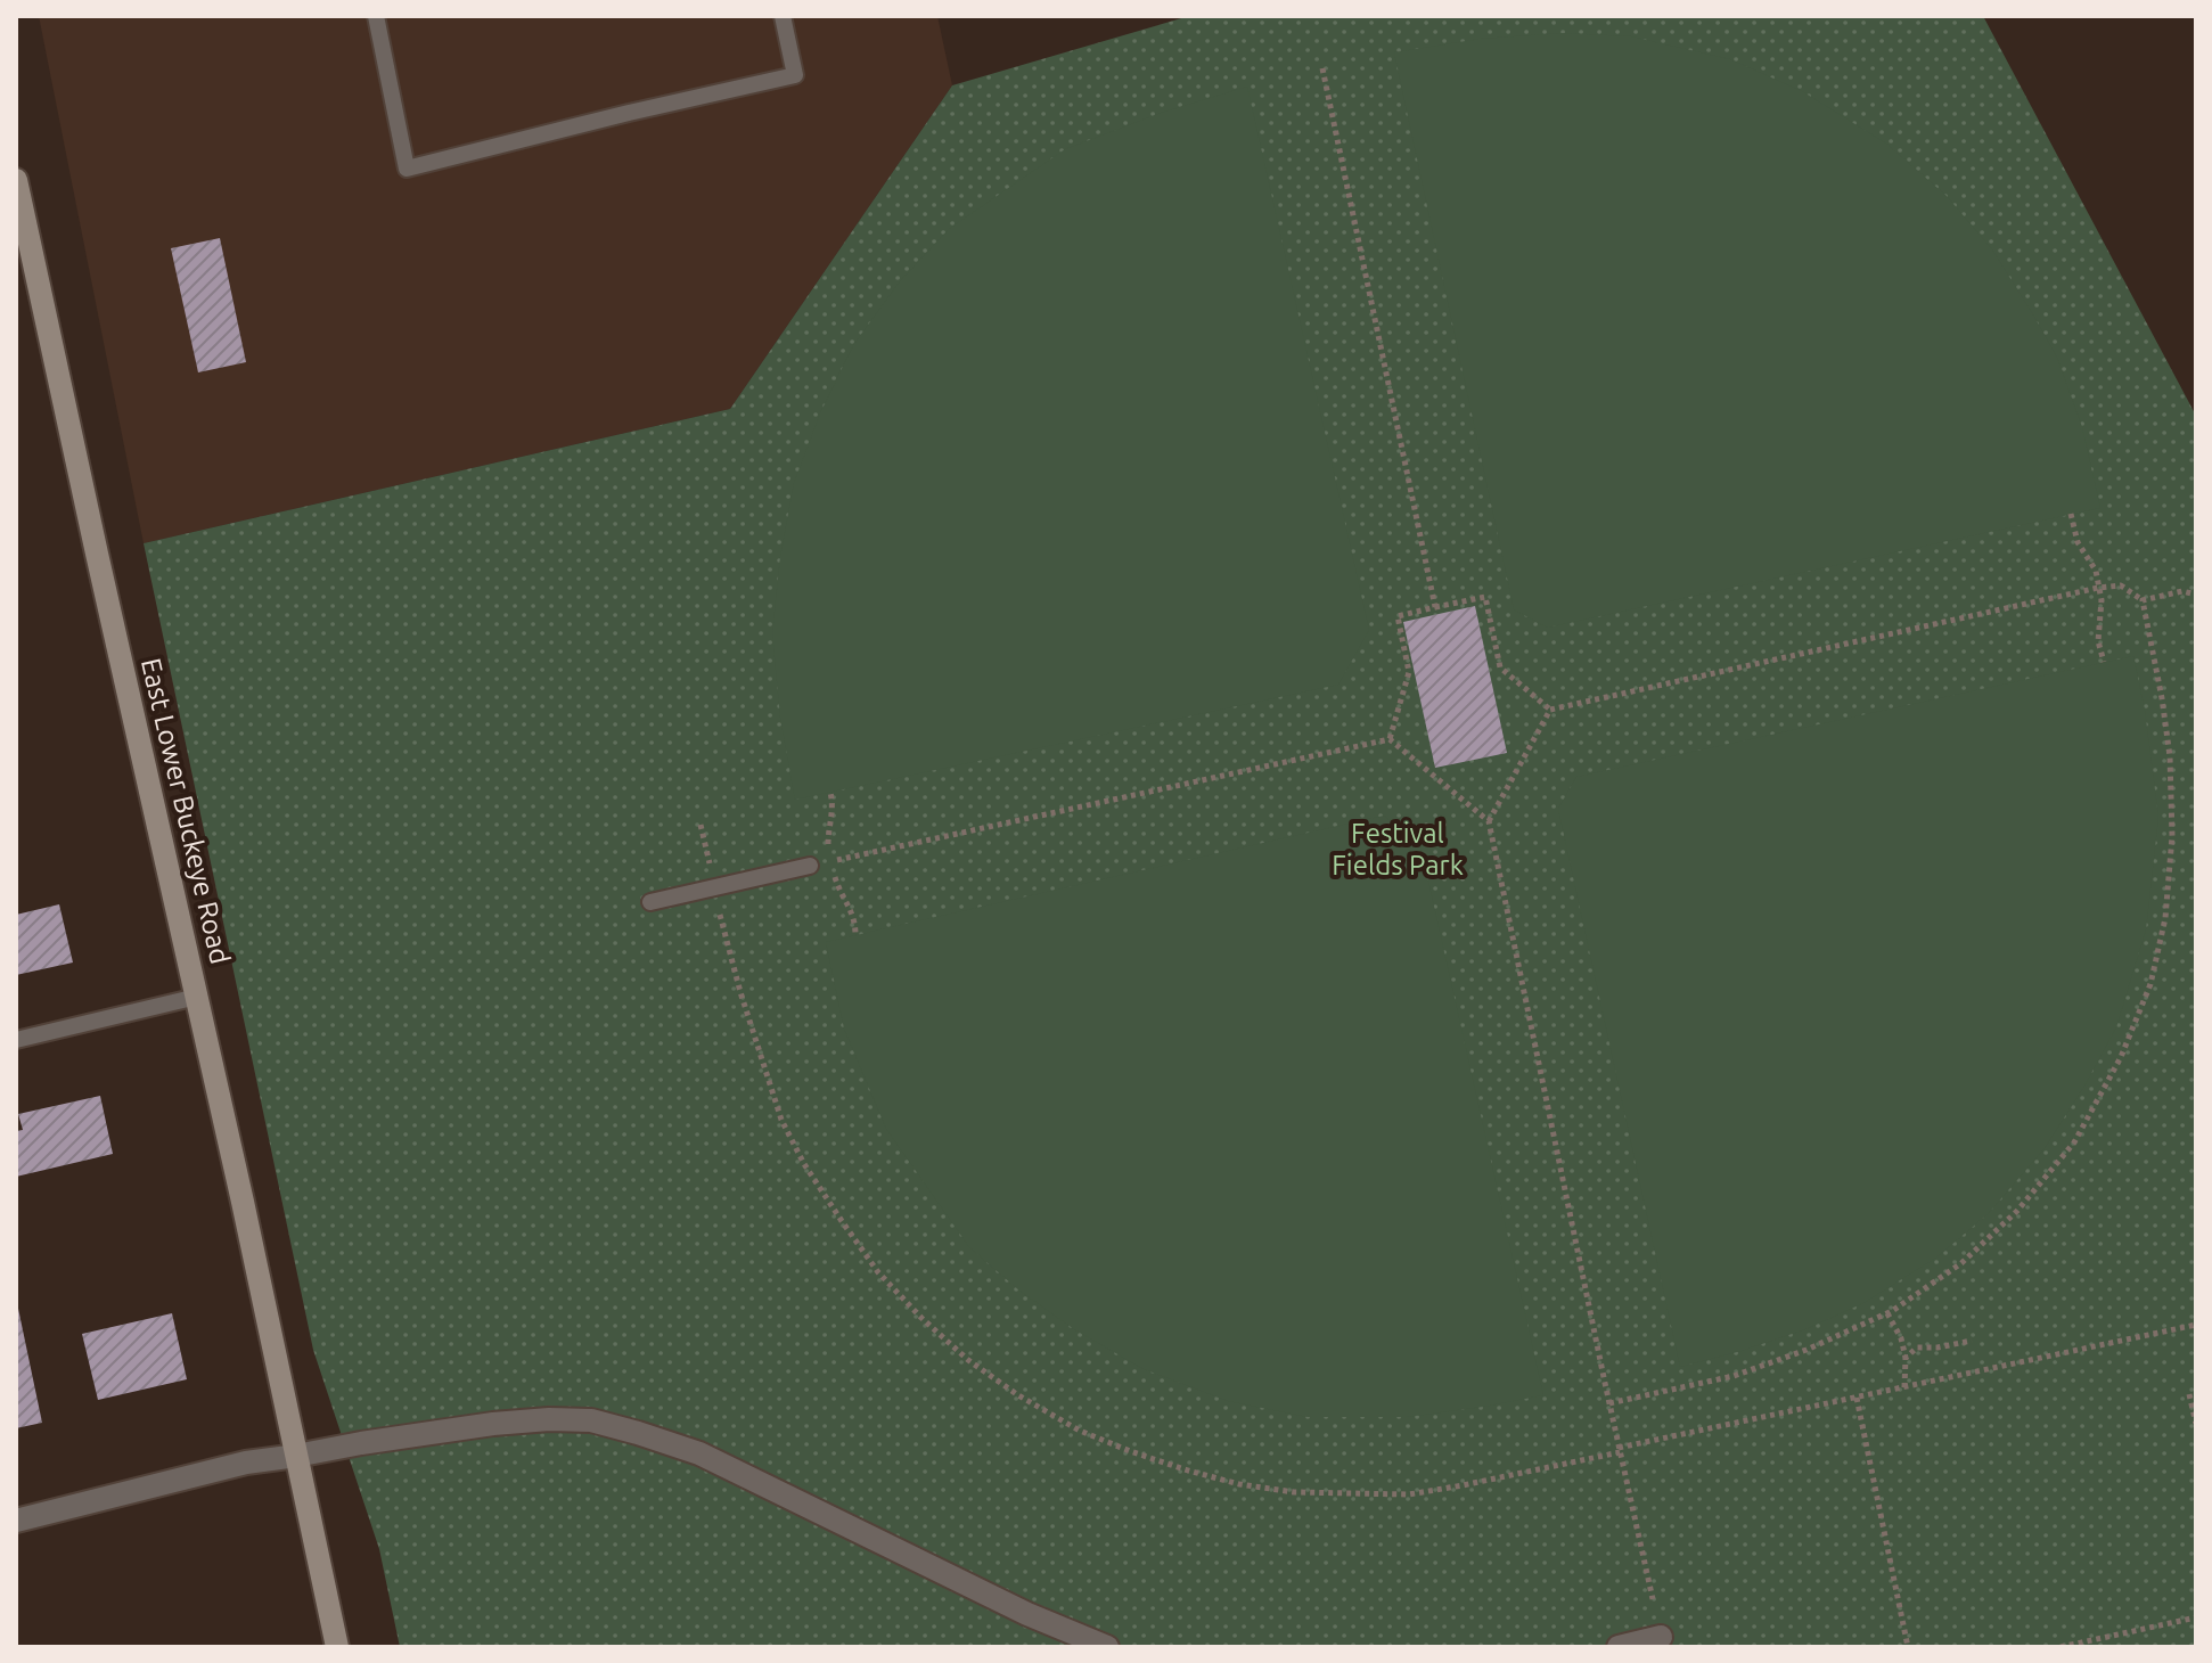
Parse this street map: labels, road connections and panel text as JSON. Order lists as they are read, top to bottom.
{
  "streets": {
    "main road": ["East Lower Buckeye Road"]
  },
  "parks": ["Festival Fields Park"]
}
